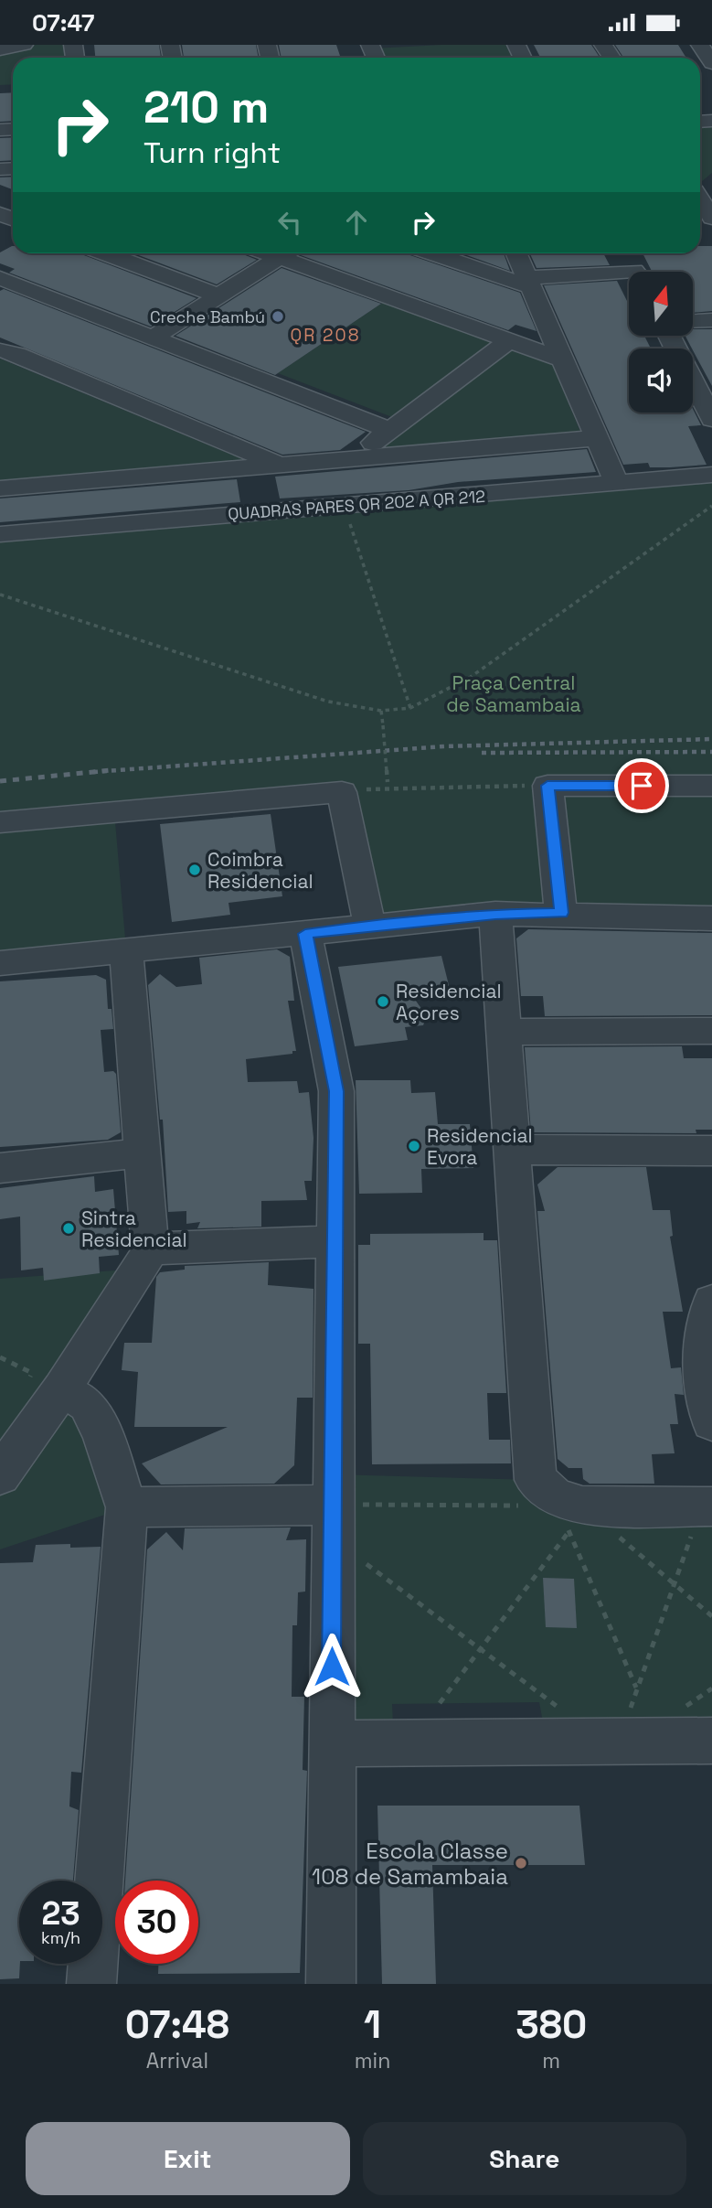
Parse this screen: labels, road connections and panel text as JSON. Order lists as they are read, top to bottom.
{
  "streets": {
    "street": ["QUADRAS PARES QR 202 A QR 212"]
  },
  "districts": ["QR 208"],
  "parks": ["Praça Central de Samambaia"],
  "places": [
    "Creche Bambú",
    "Coimbra Residencial",
    "Residencial Açores",
    "Residencial Evora",
    "Sintra Residencial",
    "Escola Classe 108 de Samambaia"
  ],
  "north": "top",
  "page": {
    "status": "07:47",
    "turn": ["210 m", "Turn right"],
    "speed": "23 km/h",
    "limit": "30",
    "eta": [
      "07:48",
      "Arrival",
      "1",
      "min",
      "380",
      "m"
    ],
    "buttons": ["Exit", "Share"]
  }
}
